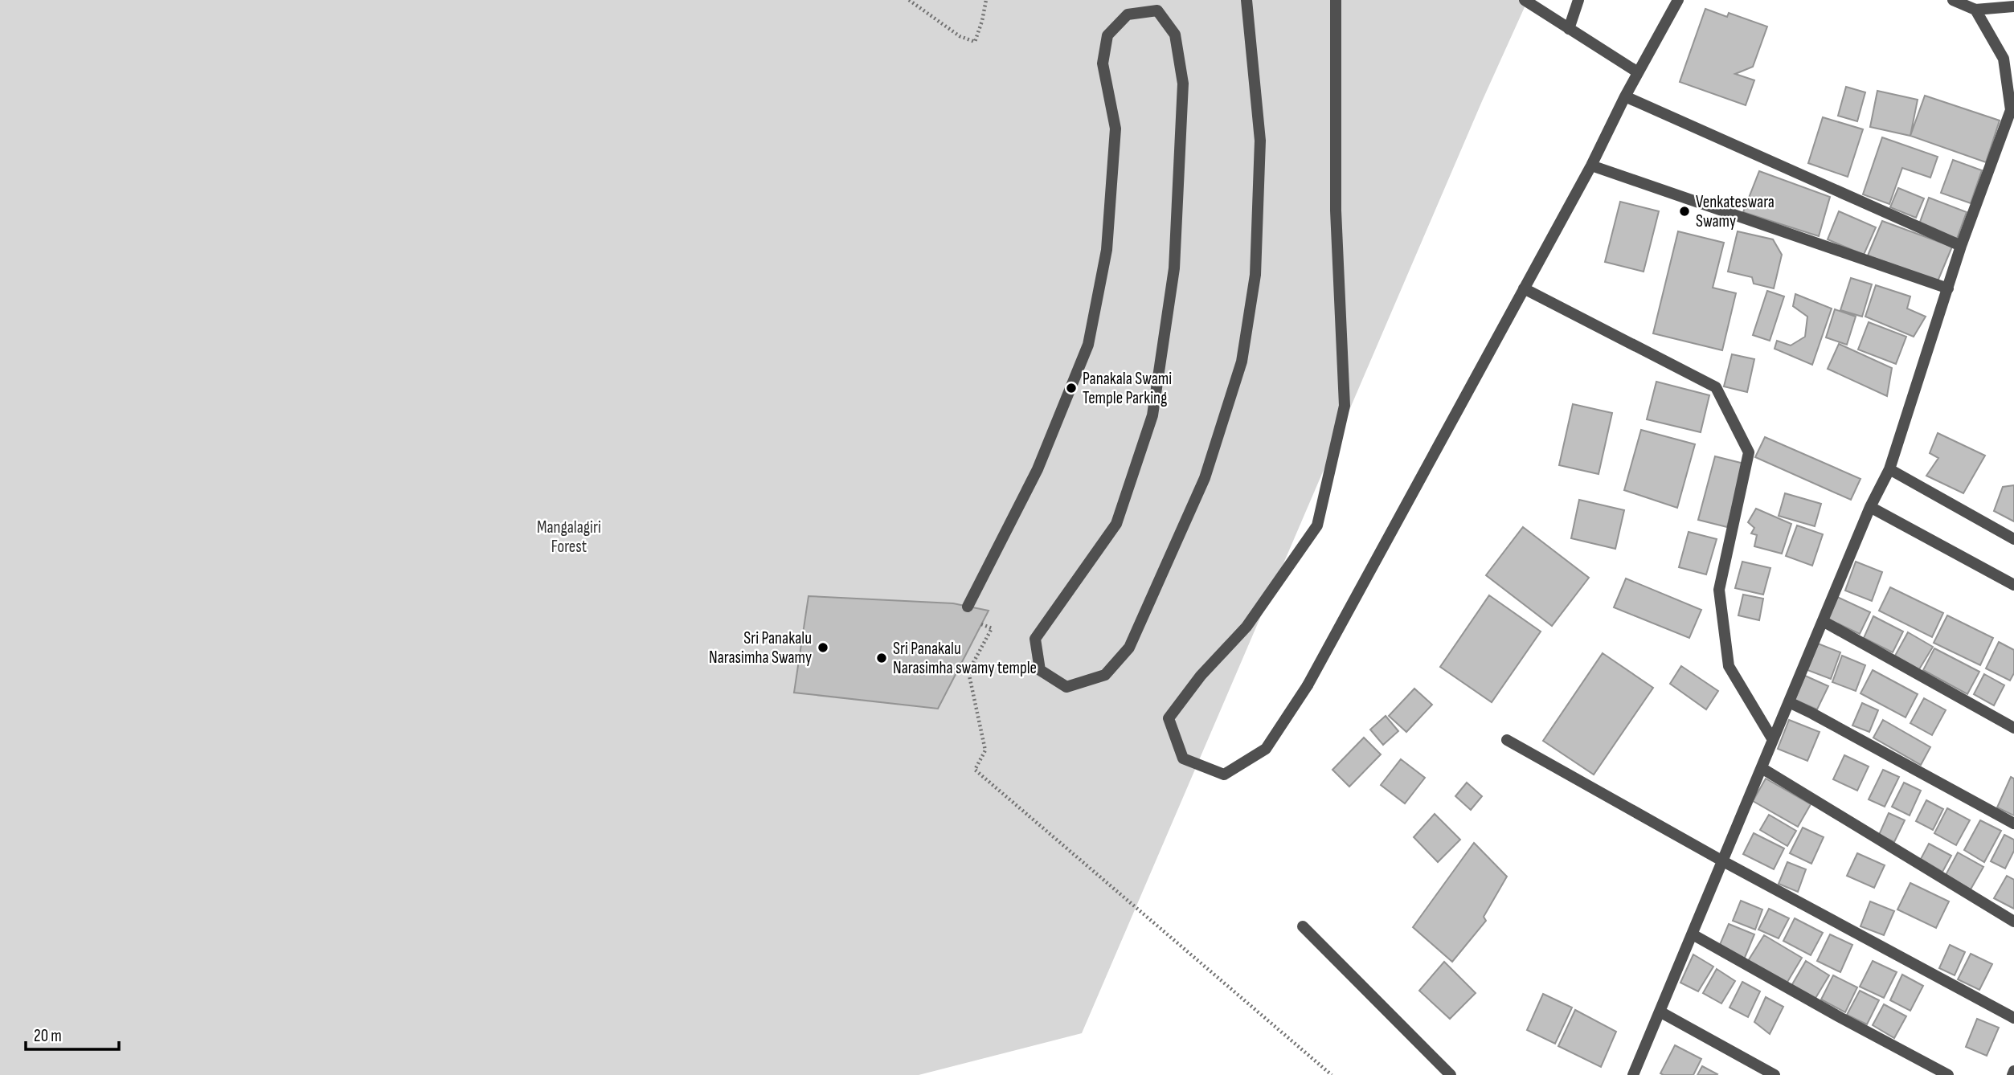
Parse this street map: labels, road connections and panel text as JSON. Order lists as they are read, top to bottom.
{
  "parks": ["Mangalagiri Forest"],
  "places": [
    "Venkateswara Swamy",
    "Panakala Swami Temple Parking",
    "Sri Panakalu Narasimha Swamy",
    "Sri Panakalu Narasimha swamy temple"
  ],
  "scale_bar": "20 m"
}
